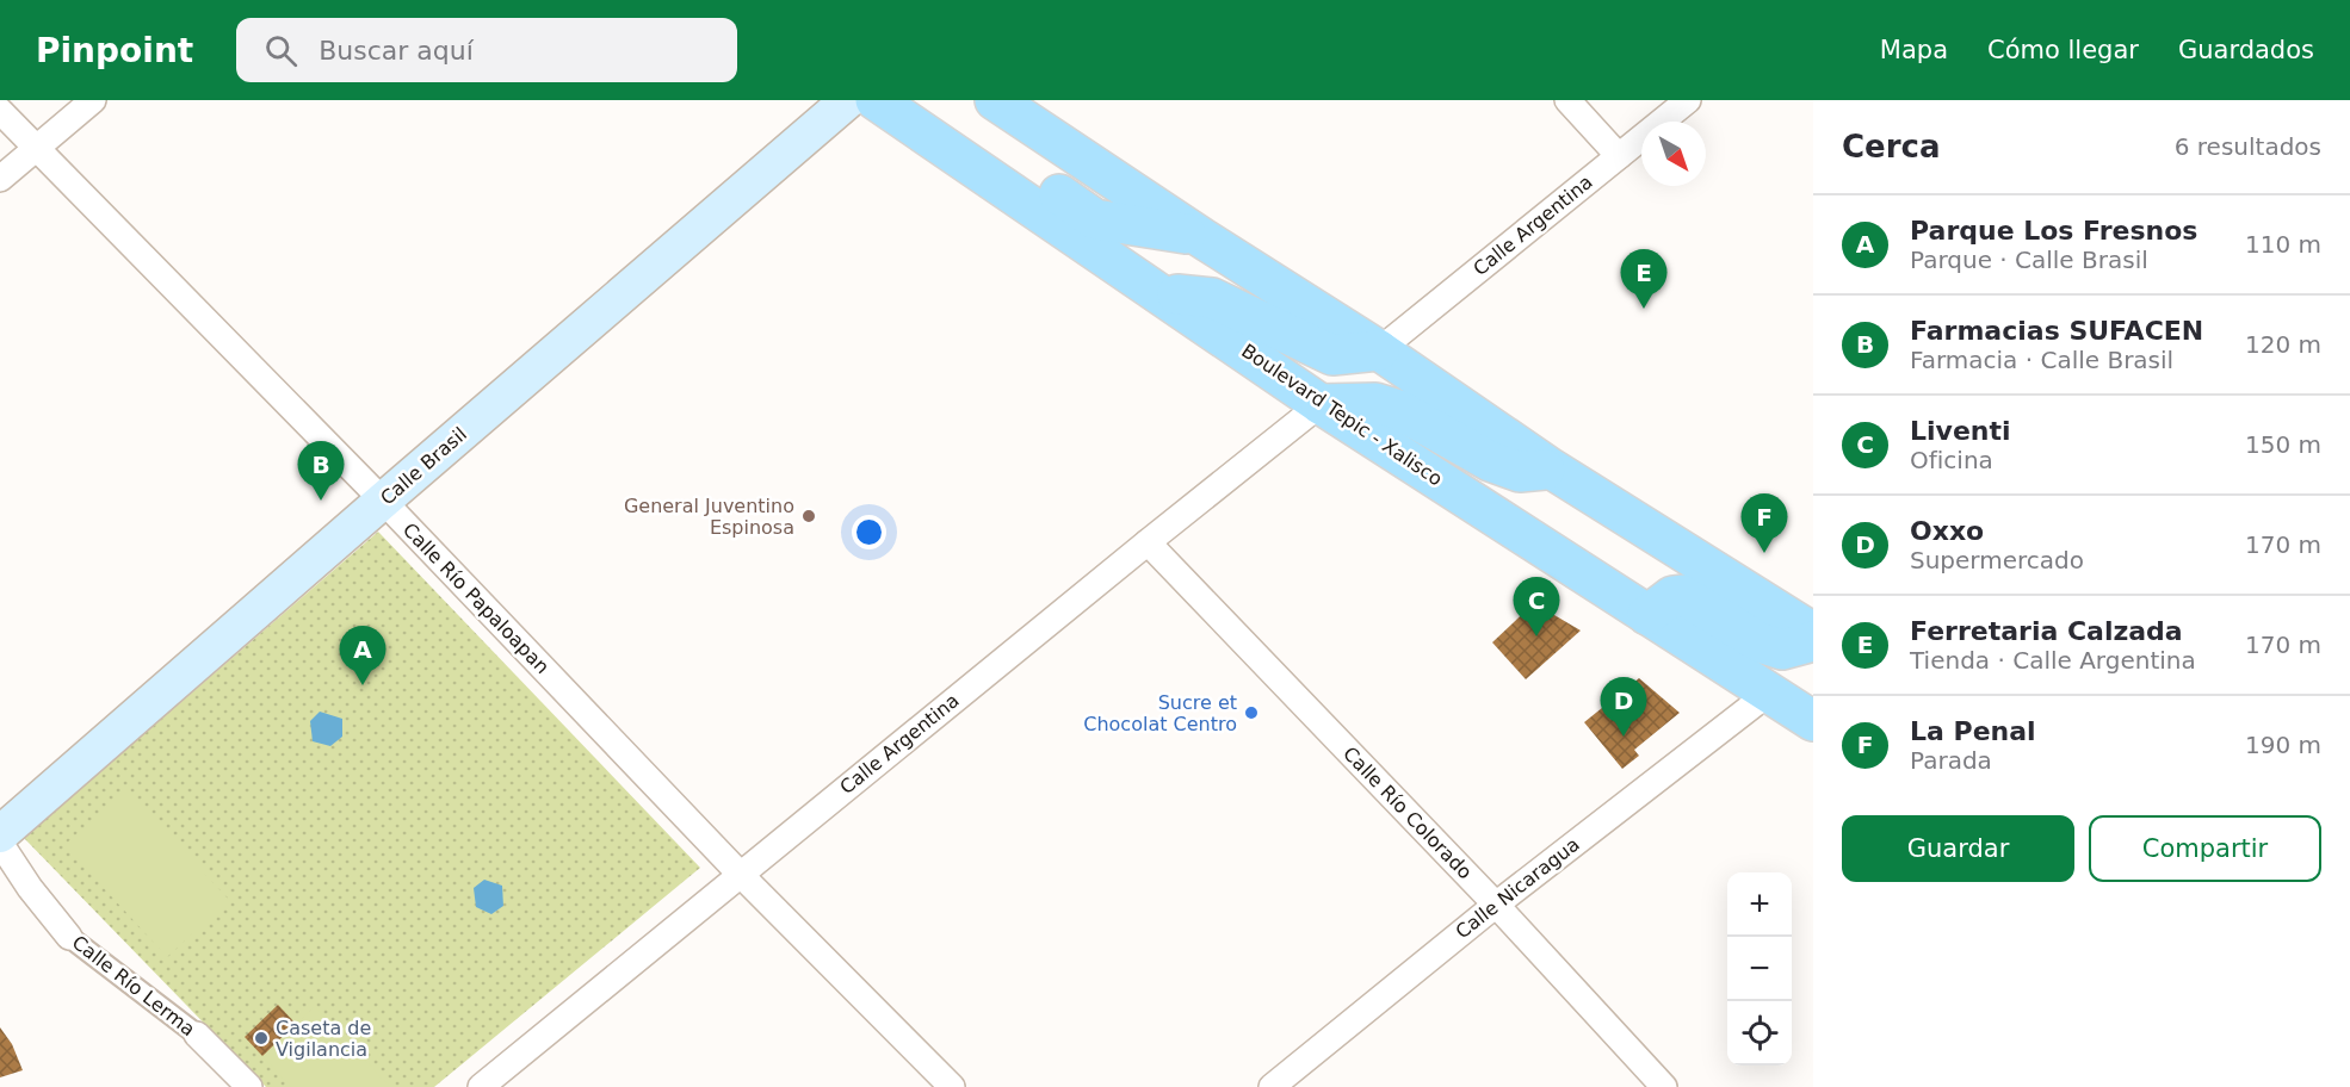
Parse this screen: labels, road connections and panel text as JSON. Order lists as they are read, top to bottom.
{
  "streets": {
    "main road": ["Boulevard Tepic - Xalisco", "Calle Brasil"],
    "street": [
      "Calle Argentina",
      "Calle Río Papaloapan",
      "Calle Río Colorado",
      "Calle Nicaragua",
      "Calle Río Lerma"
    ]
  },
  "crossings": [
    ["Calle Argentina", "Boulevard Tepic - Xalisco"],
    ["Calle Argentina", "Calle Río Papaloapan"],
    ["Calle Argentina", "Calle Río Colorado"],
    ["Boulevard Tepic - Xalisco", "Calle Nicaragua"],
    ["Calle Brasil", "Calle Río Papaloapan"],
    ["Calle Río Colorado", "Calle Nicaragua"]
  ],
  "places": ["General Juventino Espinosa", "Sucre et Chocolat Centro", "Caseta de Vigilancia"],
  "north": "bottom right",
  "page": {
    "header": "Pinpoint",
    "search": "Buscar aquí",
    "nav": ["Mapa", "Cómo llegar", "Guardados"],
    "heading": ["Cerca", "6 resultados"],
    "list": [
      {
        "mark": "A",
        "name": "Parque Los Fresnos",
        "note": "Parque · Calle Brasil",
        "value": "110 m"
      },
      {
        "mark": "B",
        "name": "Farmacias SUFACEN",
        "note": "Farmacia · Calle Brasil",
        "value": "120 m"
      },
      {
        "mark": "C",
        "name": "Liventi",
        "note": "Oficina",
        "value": "150 m"
      },
      {
        "mark": "D",
        "name": "Oxxo",
        "note": "Supermercado",
        "value": "170 m"
      },
      {
        "mark": "E",
        "name": "Ferretaria Calzada",
        "note": "Tienda · Calle Argentina",
        "value": "170 m"
      },
      {
        "mark": "F",
        "name": "La Penal",
        "note": "Parada",
        "value": "190 m"
      }
    ],
    "pins": [
      "E",
      "B",
      "F",
      "C",
      "A",
      "D"
    ],
    "buttons": ["Guardar", "Compartir"],
    "map_buttons": ["+", "−"]
  }
}
